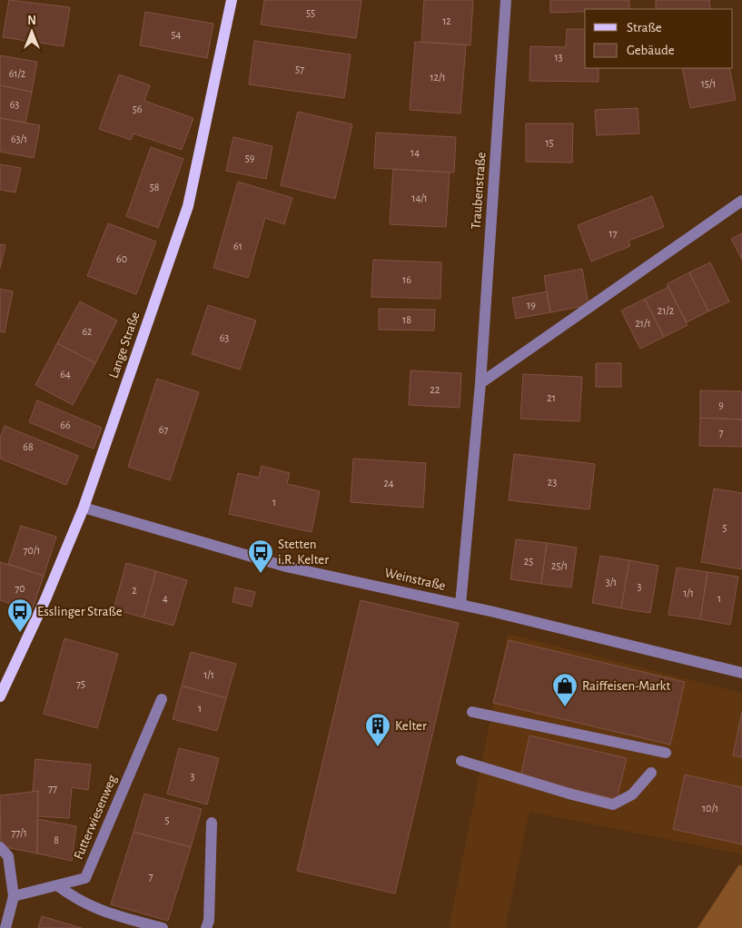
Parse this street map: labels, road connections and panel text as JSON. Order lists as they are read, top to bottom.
{
  "streets": {
    "main road": ["Lange Straße"],
    "street": ["Traubenstraße", "Weinstraße", "Futterwiesenweg"]
  },
  "crossings": [
    ["Traubenstraße", "Weinstraße"],
    ["Lange Straße", "Weinstraße"]
  ],
  "places": {
    "bus stop": ["Stetten i.R. Kelter", "Esslinger Straße"],
    "shop": ["Raiffeisen-Markt"],
    "building": ["Kelter"]
  },
  "house_numbers": [
    "55",
    "12",
    "54",
    "13",
    "57",
    "61/2",
    "12/1",
    "15/1",
    "63",
    "56",
    "63/1",
    "15",
    "14",
    "59",
    "58",
    "14/1",
    "17",
    "61",
    "60",
    "16",
    "19",
    "21/2",
    "18",
    "21/1",
    "62",
    "63",
    "64",
    "22",
    "21",
    "9",
    "66",
    "67",
    "7",
    "68",
    "23",
    "24",
    "1",
    "5",
    "70/1",
    "25",
    "25/1",
    "3/1",
    "3",
    "70",
    "2",
    "1/1",
    "4",
    "1",
    "1/1",
    "75",
    "1",
    "3",
    "77",
    "10/1",
    "5",
    "77/1",
    "8",
    "7"
  ],
  "legend": ["Straße", "Gebäude"],
  "north": "top"
}
